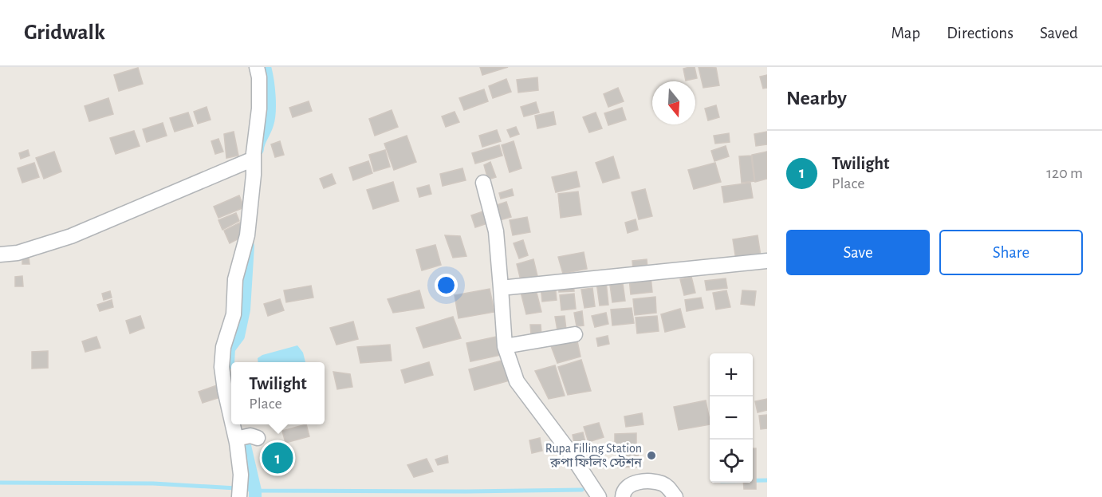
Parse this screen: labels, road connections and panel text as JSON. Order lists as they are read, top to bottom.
{
  "places": ["Rupa Filling Station রুপা ফিলিং স্টেশন"],
  "north": "bottom",
  "page": {
    "header": "Gridwalk",
    "nav": ["Map", "Directions", "Saved"],
    "heading": "Nearby",
    "list": [
      {
        "mark": "1",
        "name": "Twilight",
        "note": "Place",
        "value": "120 m"
      }
    ],
    "buttons": ["Save", "Share"],
    "map_buttons": ["+", "−"],
    "popup": ["Twilight", "Place"],
    "pins": "1"
  }
}
